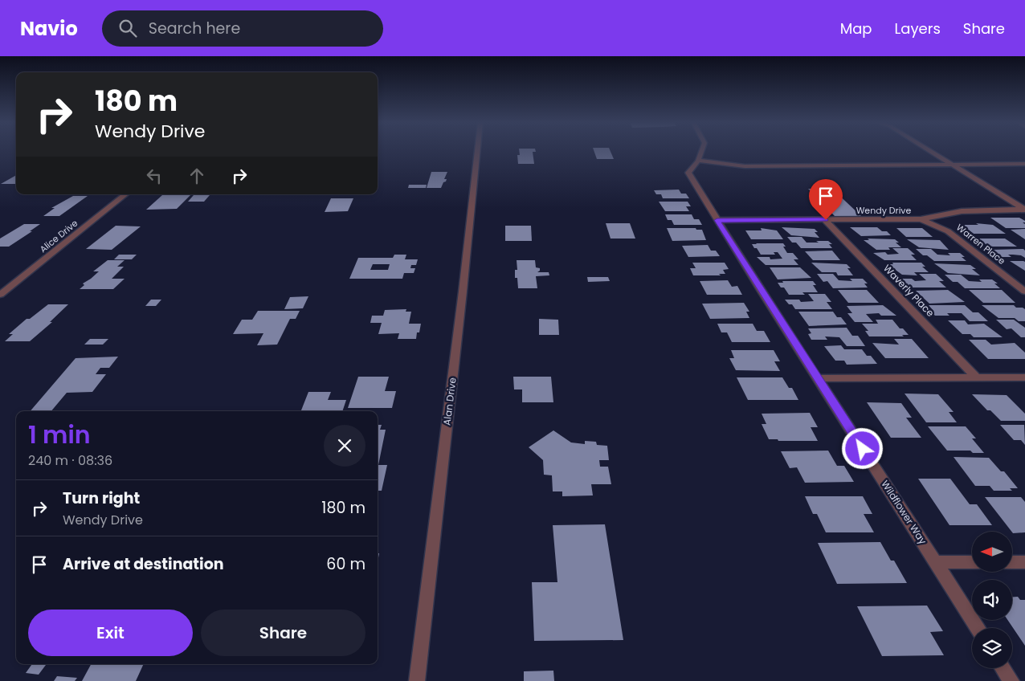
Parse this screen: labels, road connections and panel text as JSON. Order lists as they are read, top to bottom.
{
  "streets": {
    "street": [
      "Wendy Drive",
      "Alice Drive",
      "Warren Place",
      "Waverly Place",
      "Alan Drive",
      "Wildflower Way"
    ]
  },
  "crossings": [
    ["Wendy Drive", "Warren Place"],
    ["Wendy Drive", "Waverly Place"],
    ["Wendy Drive", "Wildflower Way"]
  ],
  "north": "left",
  "page": {
    "header": "Navio",
    "search": "Search here",
    "nav": ["Map", "Layers", "Share"],
    "turn": ["180 m", "Wendy Drive"],
    "heading": ["1 min", "240 m · 08:36"],
    "list": [
      {
        "name": "Turn right",
        "note": "Wendy Drive",
        "value": "180 m"
      },
      {
        "name": "Arrive at destination",
        "value": "60 m"
      }
    ],
    "buttons": ["Exit", "Share"]
  }
}
